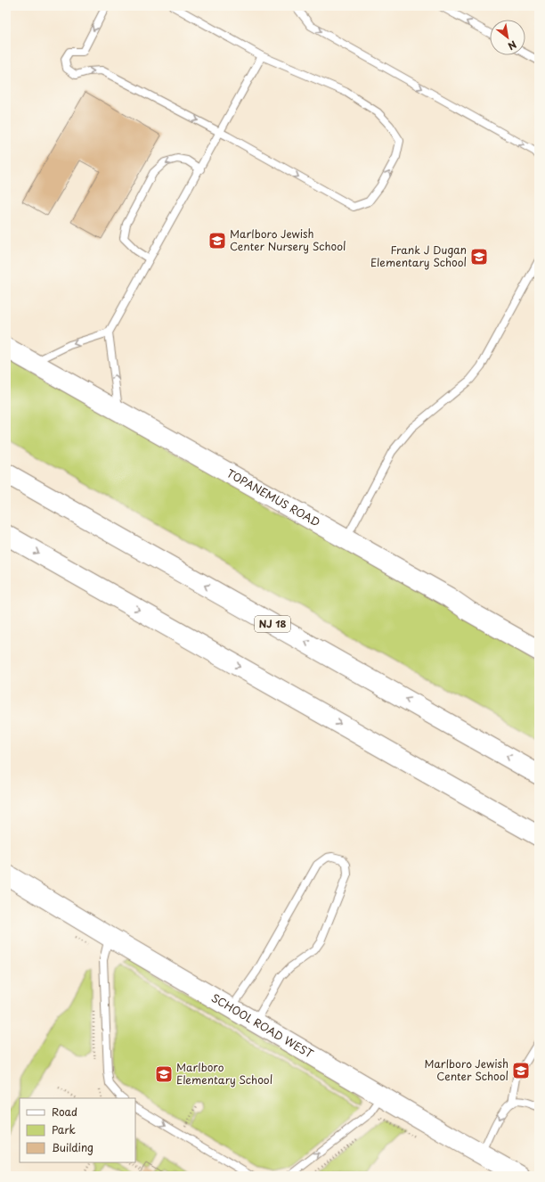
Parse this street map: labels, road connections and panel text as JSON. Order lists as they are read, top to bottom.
{
  "streets": {
    "main road": ["TOPANEMUS ROAD", "NJ 18", "SCHOOL ROAD WEST"]
  },
  "places": {
    "school or university": [
      "Marlboro Jewish Center Nursery School",
      "Frank J Dugan Elementary School",
      "Marlboro Jewish Center School",
      "Marlboro Elementary School"
    ]
  },
  "legend": ["Road", "Park", "Building"],
  "north": "bottom right"
}
